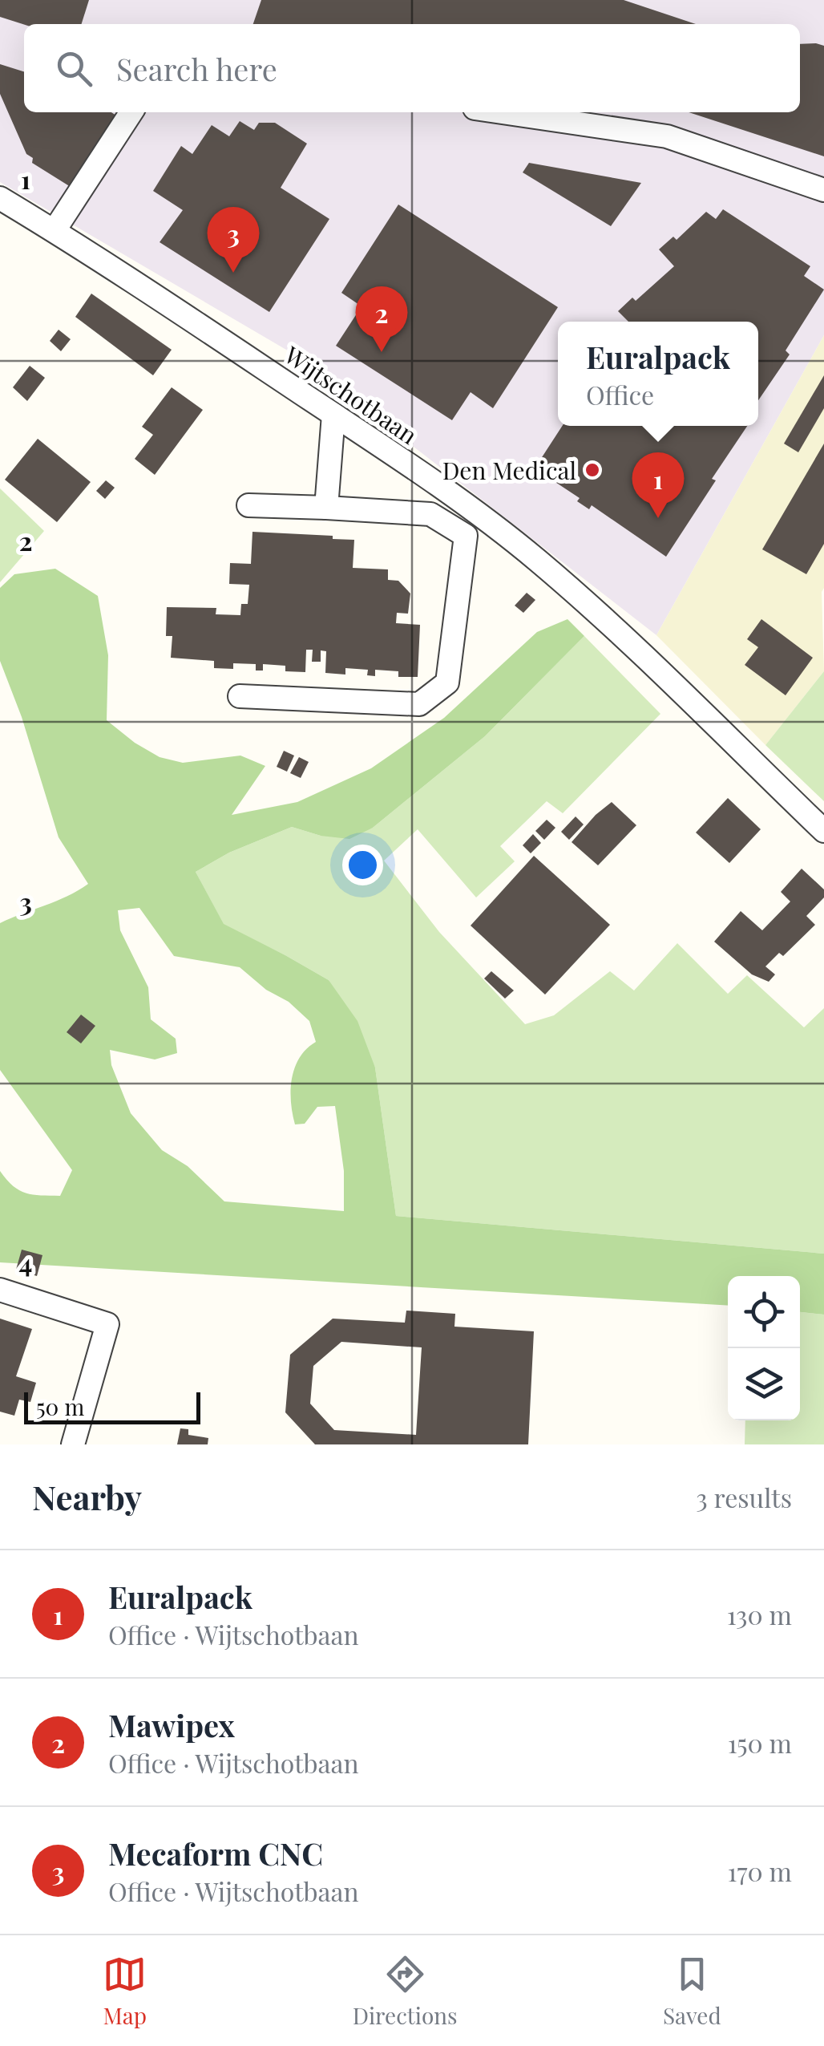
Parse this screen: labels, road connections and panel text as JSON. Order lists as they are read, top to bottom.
{
  "streets": {
    "street": ["Wijtschotbaan"]
  },
  "places": ["Den Medical"],
  "scale_bar": "50 m",
  "page": {
    "search": "Search here",
    "pins": ["3", "2", "1"],
    "popup": ["Euralpack", "Office"],
    "scale": "50 m",
    "heading": ["Nearby", "3 results"],
    "list": [
      {
        "mark": "1",
        "name": "Euralpack",
        "note": "Office · Wijtschotbaan",
        "value": "130 m"
      },
      {
        "mark": "2",
        "name": "Mawipex",
        "note": "Office · Wijtschotbaan",
        "value": "150 m"
      },
      {
        "mark": "3",
        "name": "Mecaform CNC",
        "note": "Office · Wijtschotbaan",
        "value": "170 m"
      }
    ],
    "nav": ["Map", "Directions", "Saved"]
  },
  "grid": {
    "rows": [
      "1",
      "2",
      "3",
      "4"
    ]
  }
}
